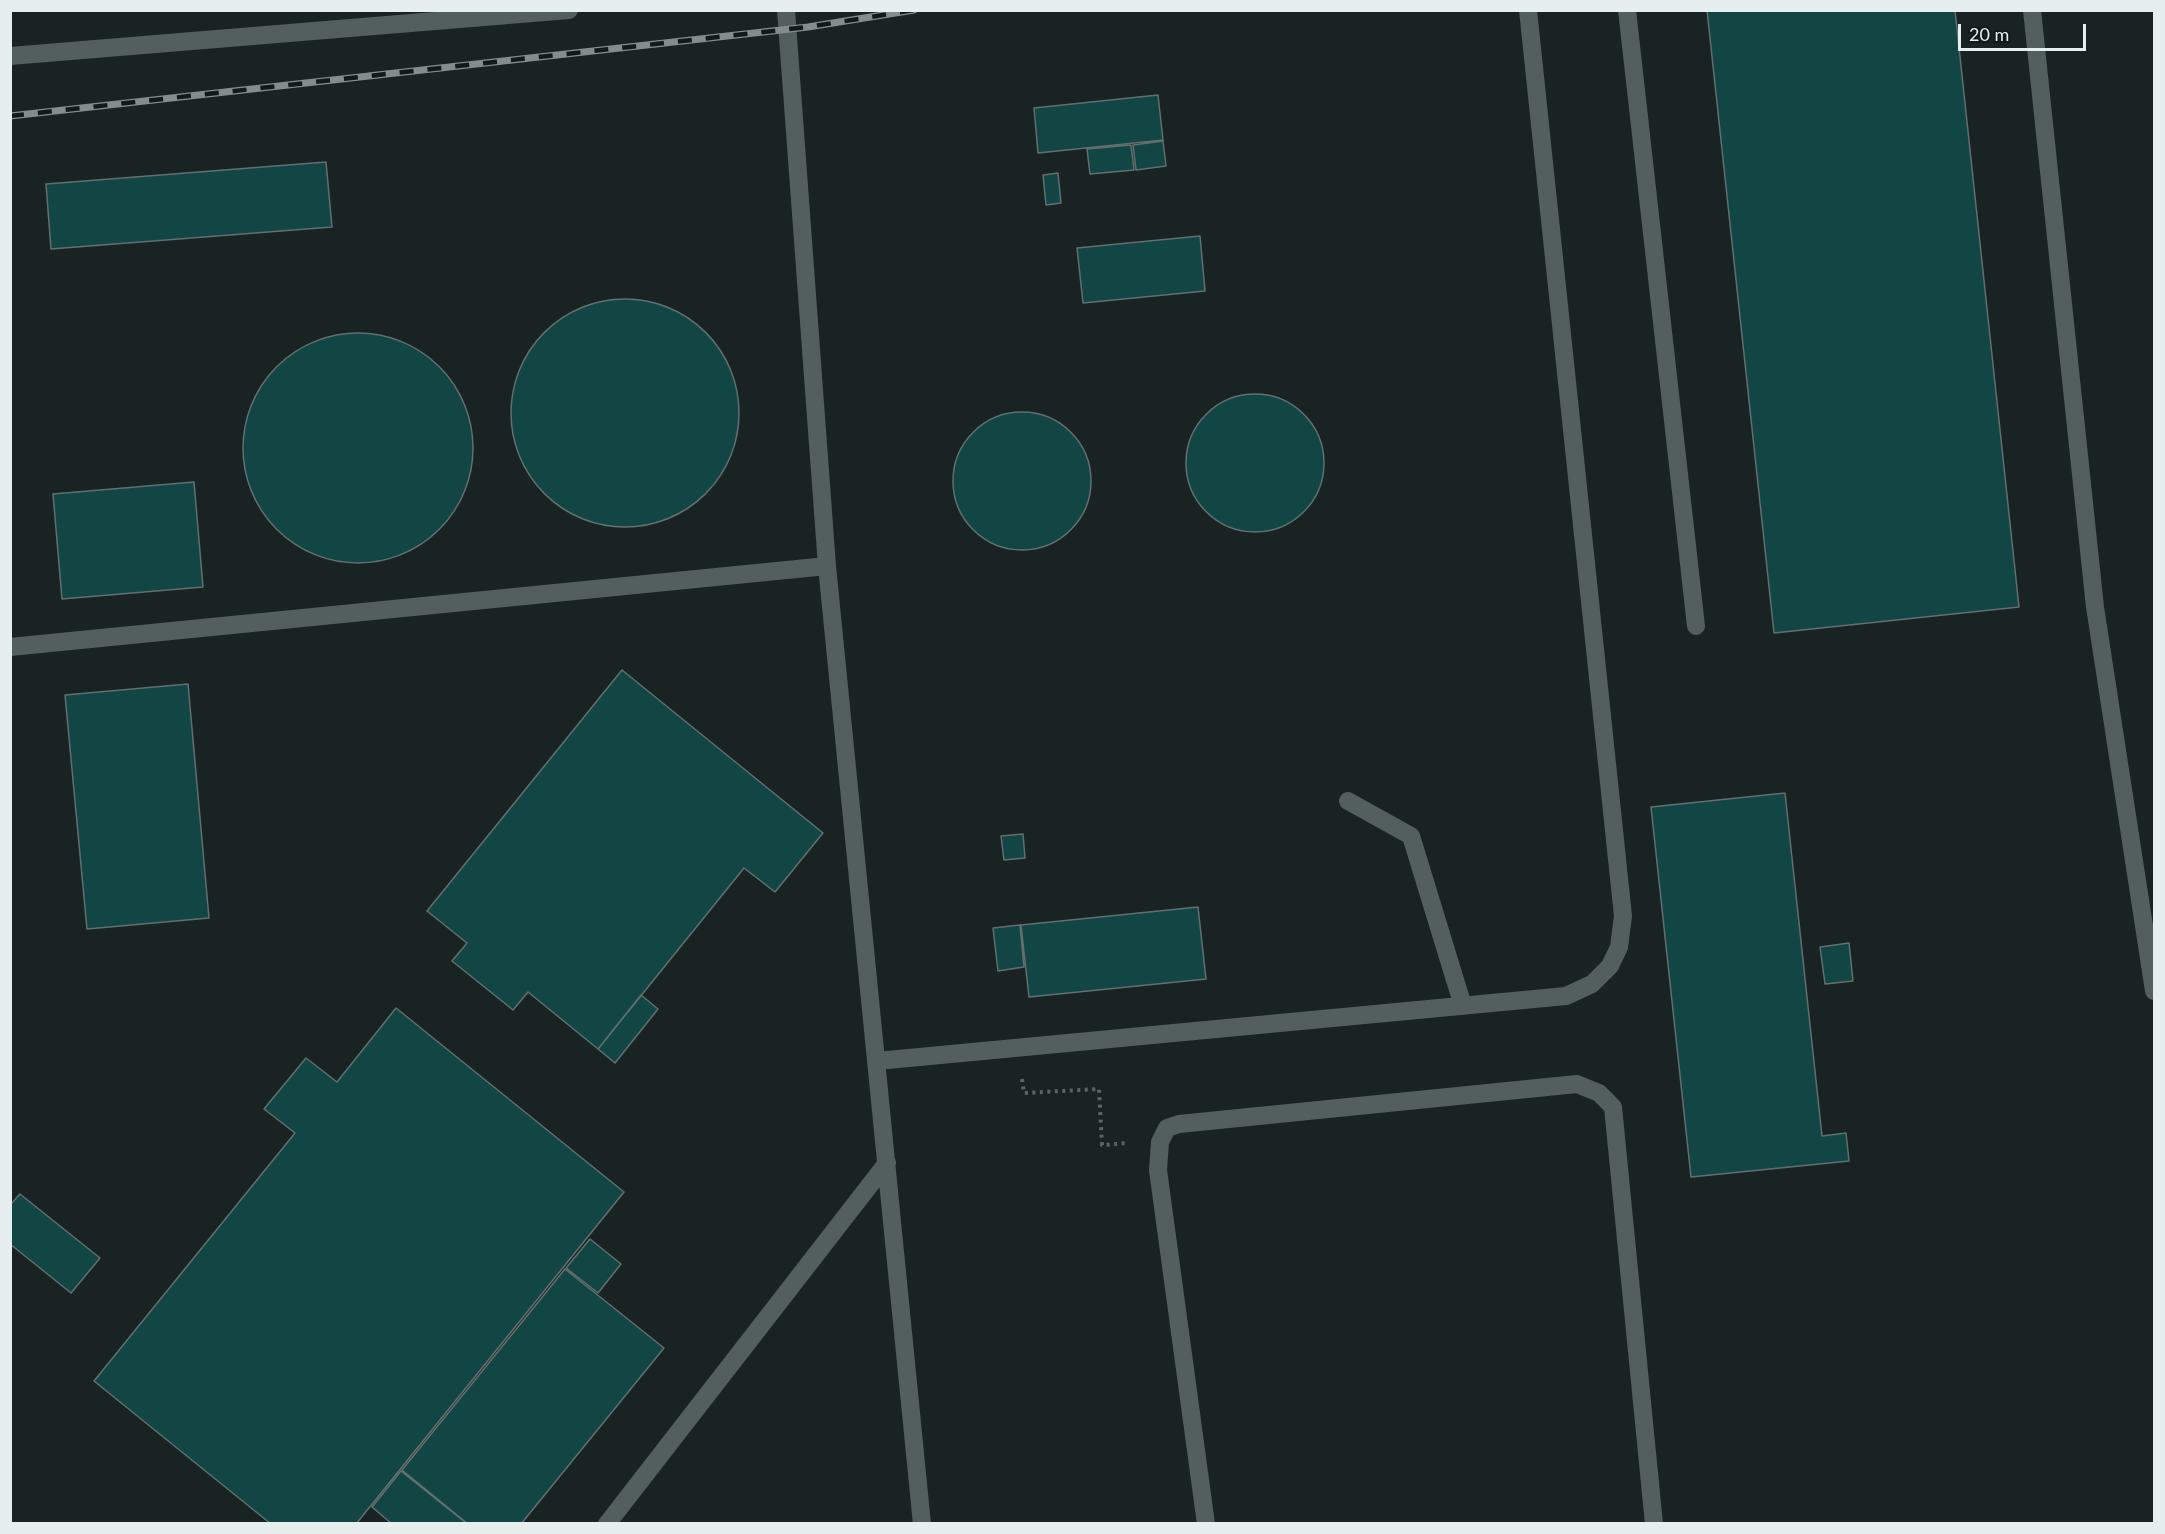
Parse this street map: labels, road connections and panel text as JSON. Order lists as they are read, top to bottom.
{
  "scale_bar": "20 m"
}
